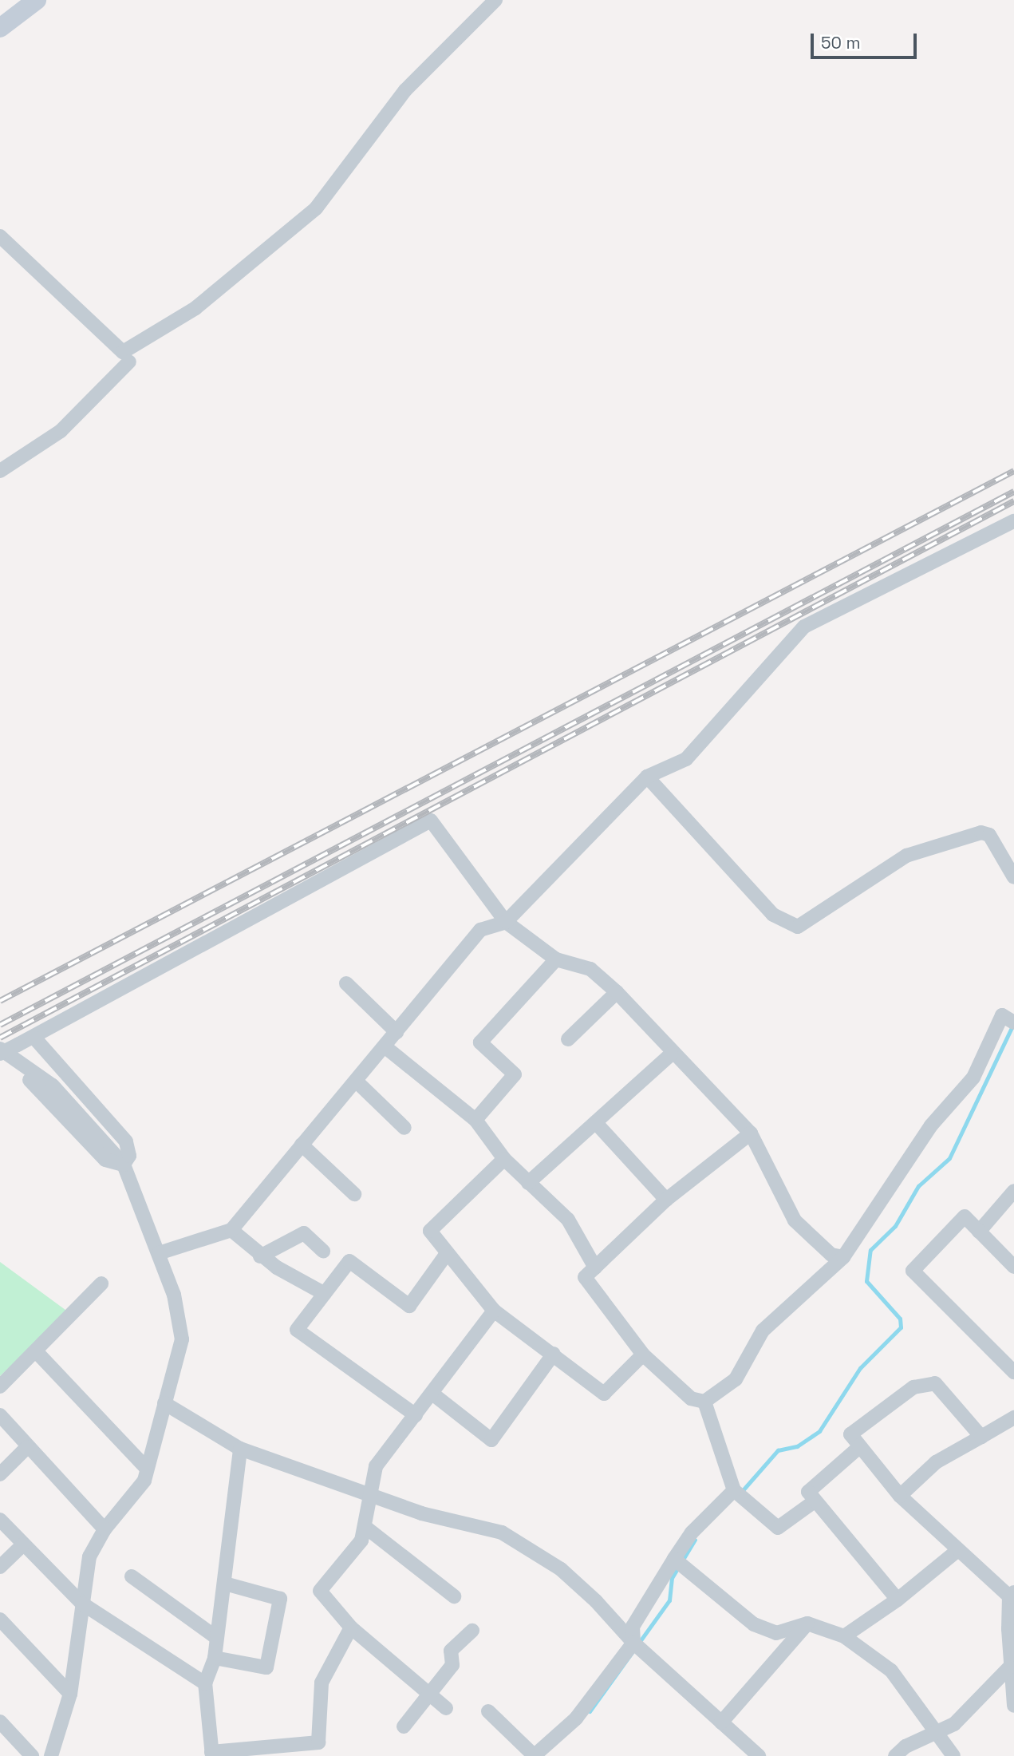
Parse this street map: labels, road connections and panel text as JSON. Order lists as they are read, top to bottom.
{
  "scale_bar": "50 m"
}
